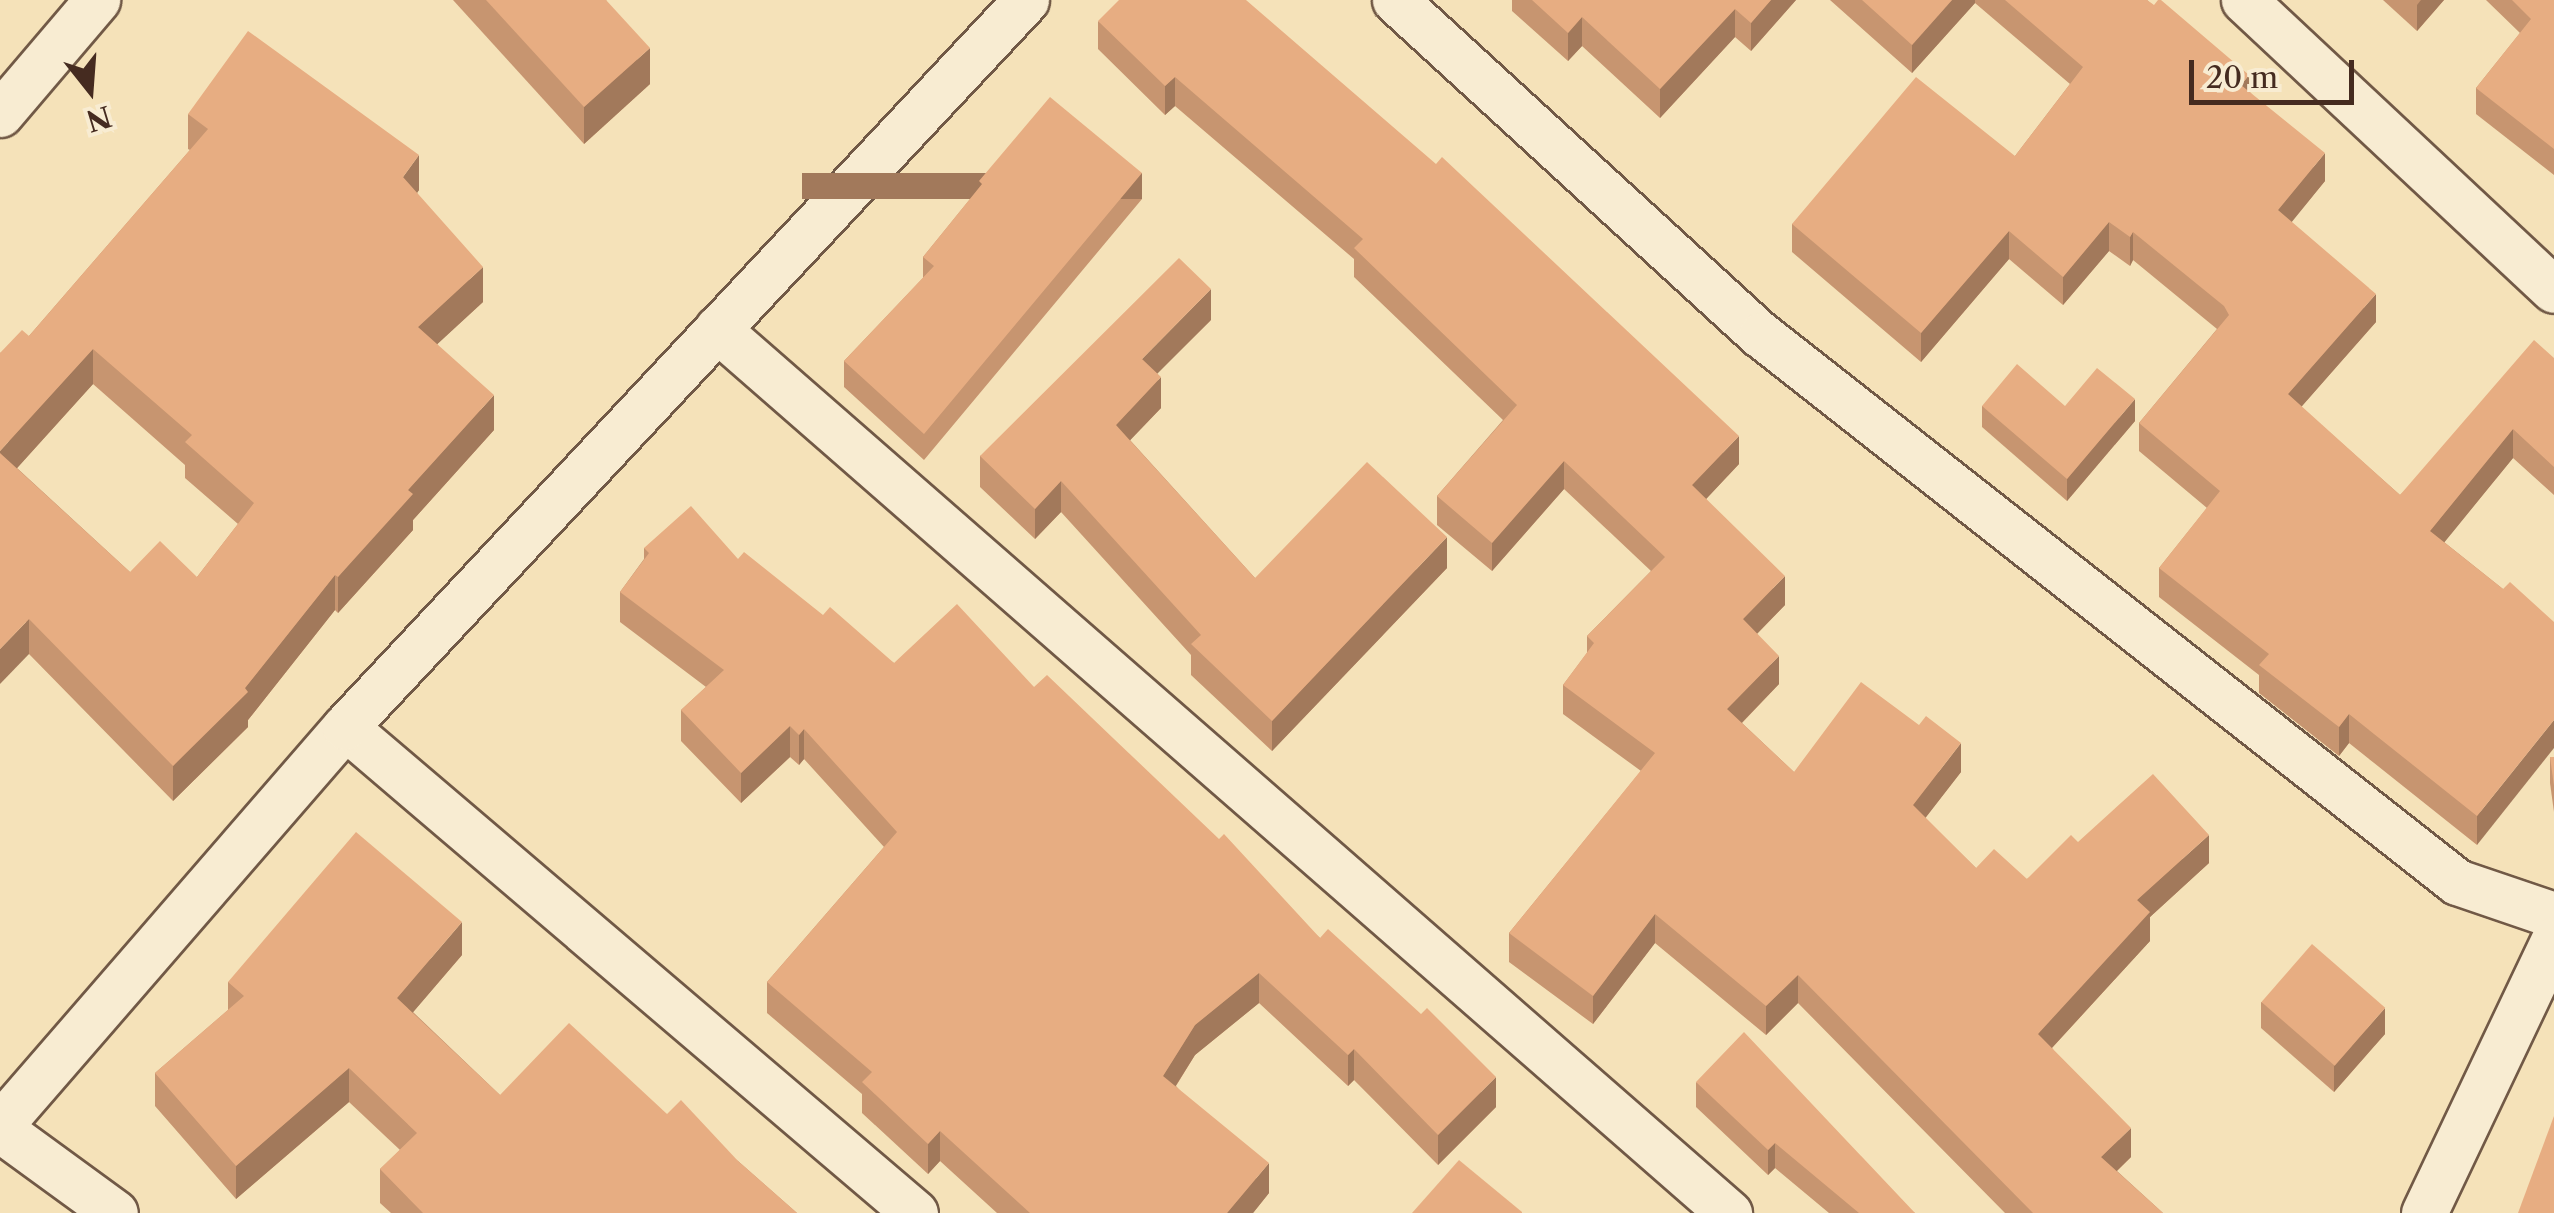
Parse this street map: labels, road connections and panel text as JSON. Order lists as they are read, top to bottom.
{
  "scale_bar": "20 m",
  "north": "bottom"
}
